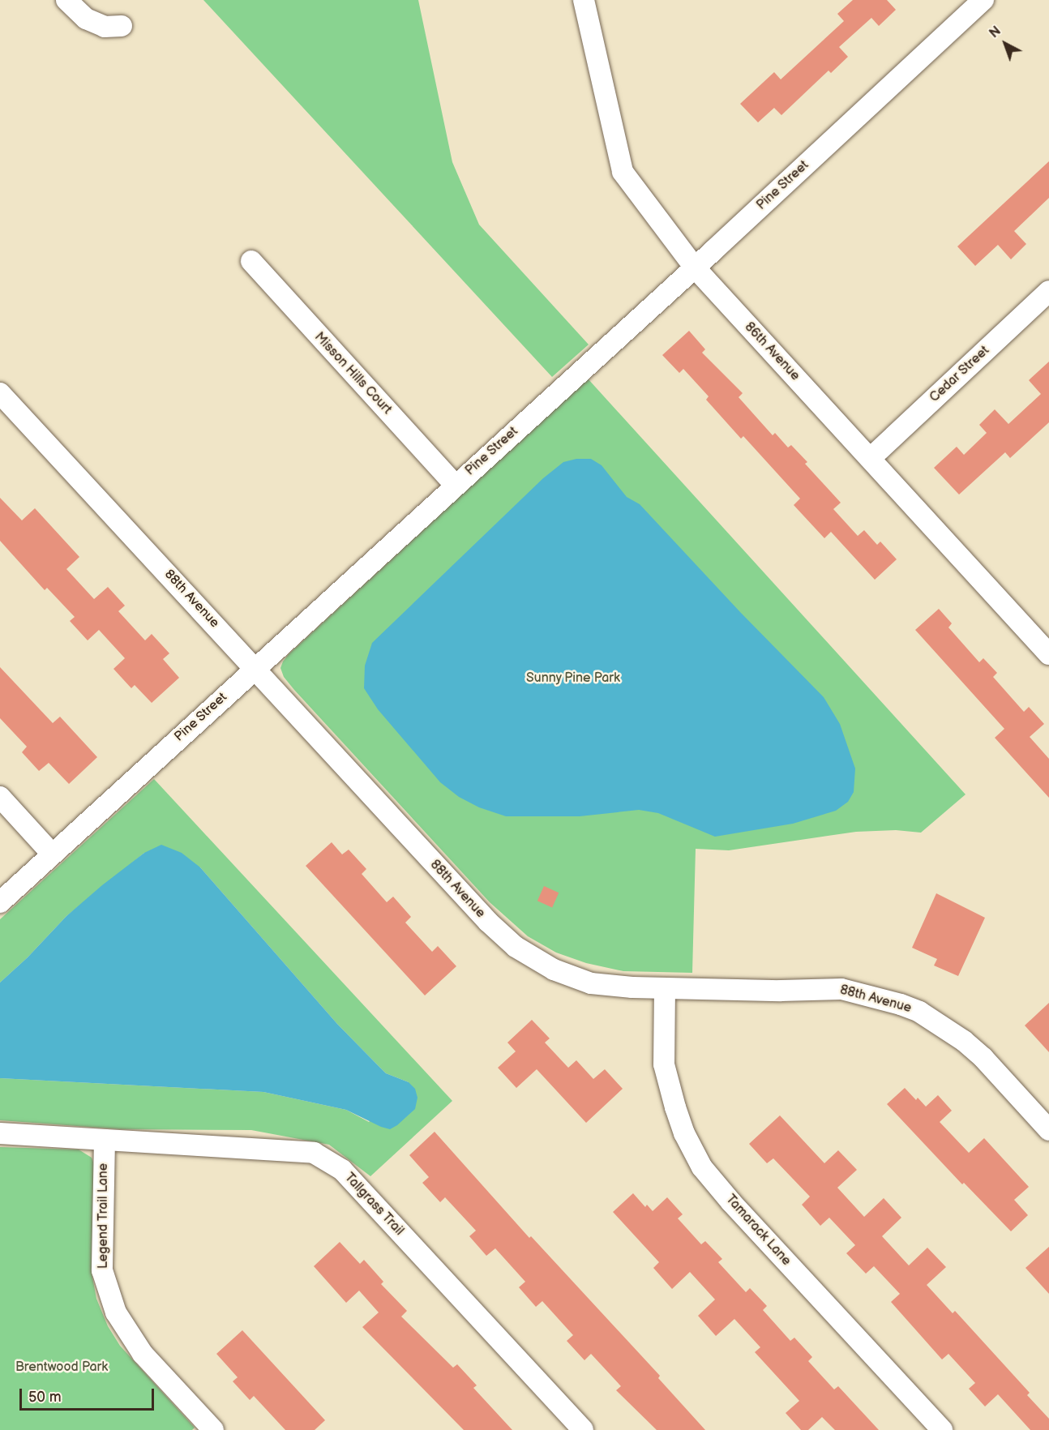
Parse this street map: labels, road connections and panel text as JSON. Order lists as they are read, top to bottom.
{
  "streets": {
    "street": [
      "Pine Street",
      "86th Avenue",
      "Misson Hills Court",
      "Cedar Street",
      "88th Avenue",
      "Tallgrass Trail",
      "Legend Trail Lane",
      "Tamarack Lane"
    ]
  },
  "crossings": [
    ["Pine Street", "86th Avenue"],
    ["Pine Street", "Misson Hills Court"],
    ["Pine Street", "88th Avenue"],
    ["86th Avenue", "Cedar Street"],
    ["88th Avenue", "Tamarack Lane"],
    ["Tallgrass Trail", "Legend Trail Lane"]
  ],
  "parks": ["Sunny Pine Park", "Brentwood Park"],
  "scale_bar": "50 m",
  "north": "top left"
}
